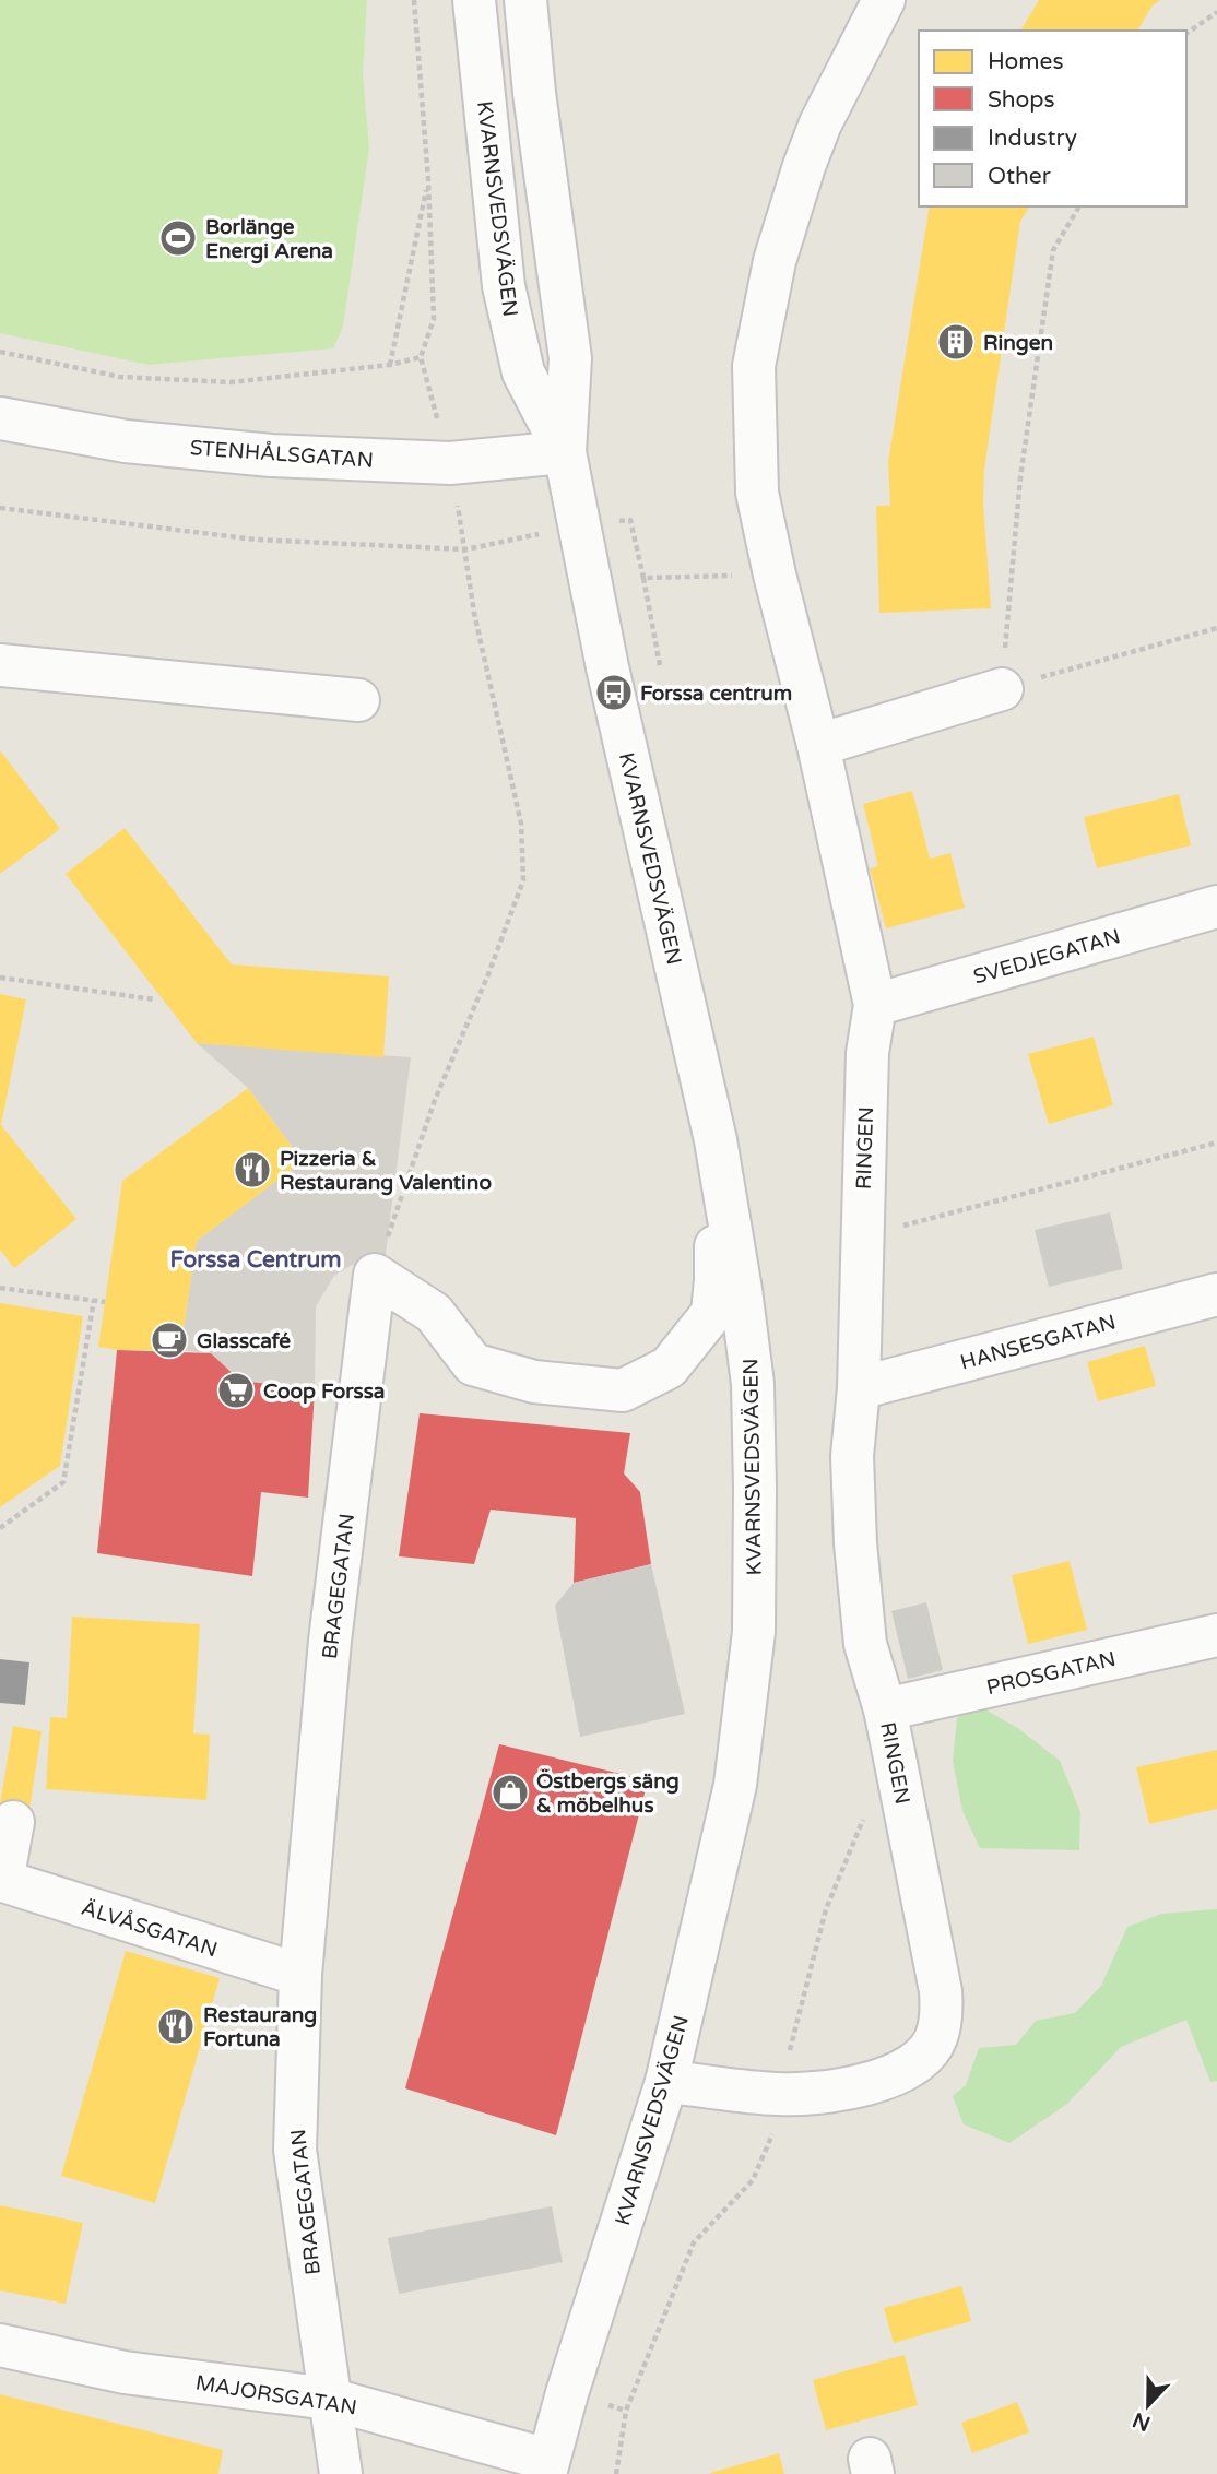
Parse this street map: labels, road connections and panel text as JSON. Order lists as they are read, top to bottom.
{
  "streets": {
    "street": [
      "KVARNSVEDSVÄGEN",
      "STENHÅLSGATAN",
      "SVEDJEGATAN",
      "RINGEN",
      "HANSESGATAN",
      "BRAGEGATAN",
      "PROSGATAN",
      "ÄLVÅSGATAN",
      "MAJORSGATAN"
    ]
  },
  "crossings": [
    ["KVARNSVEDSVÄGEN", "STENHÅLSGATAN"],
    ["KVARNSVEDSVÄGEN", "RINGEN"],
    ["KVARNSVEDSVÄGEN", "MAJORSGATAN"],
    ["SVEDJEGATAN", "RINGEN"],
    ["RINGEN", "HANSESGATAN"],
    ["RINGEN", "PROSGATAN"],
    ["BRAGEGATAN", "ÄLVÅSGATAN"],
    ["BRAGEGATAN", "MAJORSGATAN"]
  ],
  "districts": ["Forssa Centrum"],
  "places": {
    "sports": ["Borlänge Energi Arena"],
    "building": ["Ringen"],
    "bus stop": ["Forssa centrum"],
    "restaurant": ["Pizzeria & Restaurang Valentino", "Restaurang Fortuna"],
    "cafe": ["Glasscafé"],
    "supermarket": ["Coop Forssa"],
    "shop": ["Östbergs säng & möbelhus"]
  },
  "legend": [
    "Homes",
    "Shops",
    "Industry",
    "Other"
  ],
  "north": "bottom"
}
